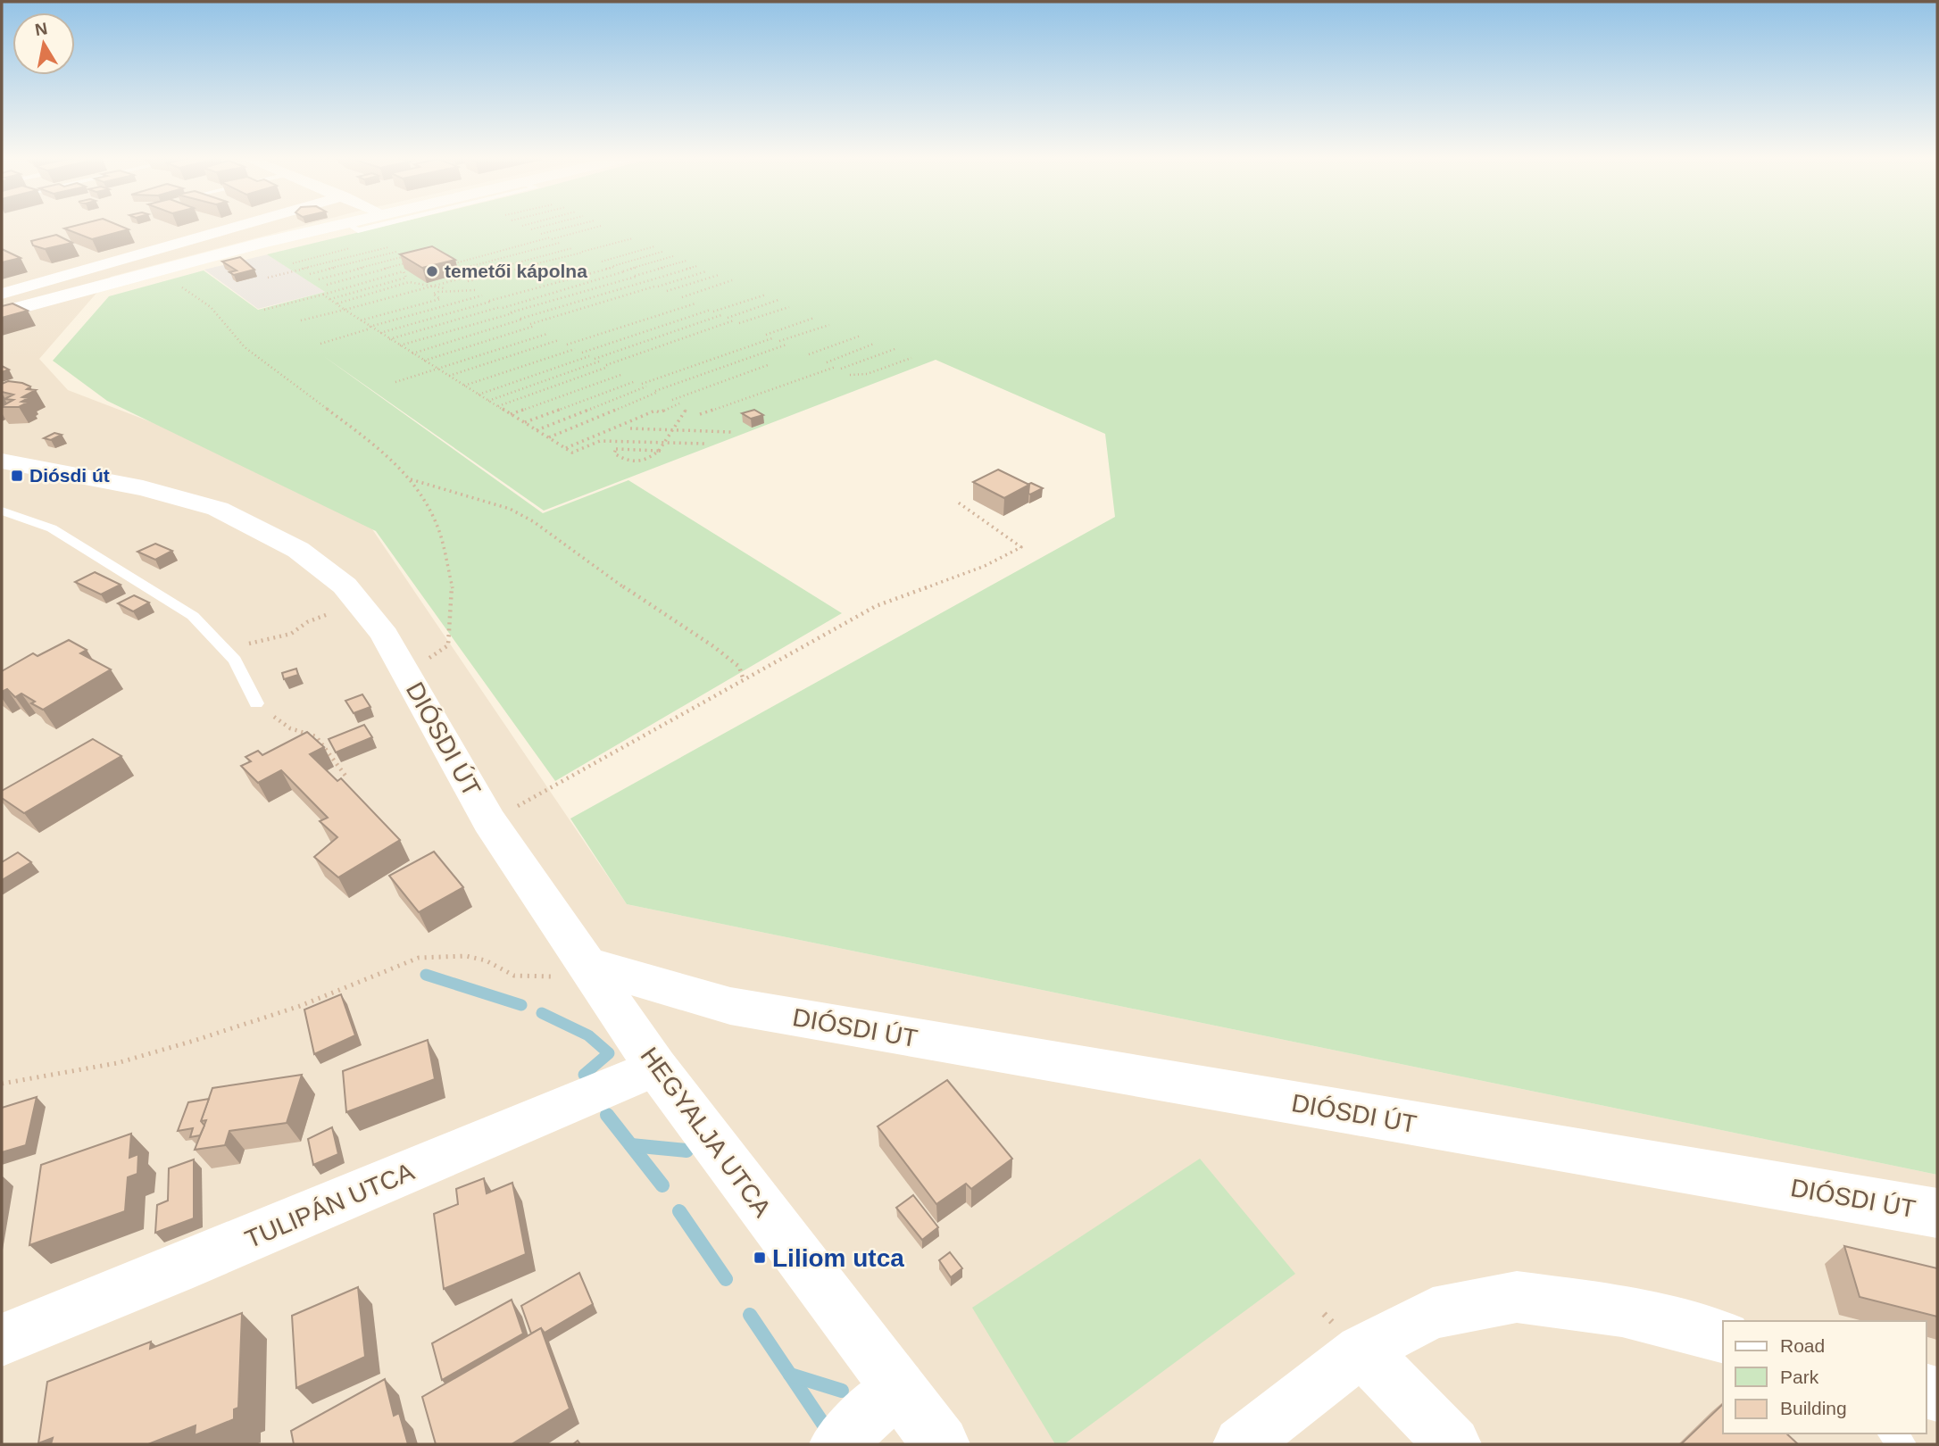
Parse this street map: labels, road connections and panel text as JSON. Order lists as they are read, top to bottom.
{
  "streets": {
    "street": ["DIÓSDI ÚT", "HEGYALJA UTCA", "TULIPÁN UTCA"]
  },
  "crossings": [
    ["DIÓSDI ÚT", "HEGYALJA UTCA"],
    ["HEGYALJA UTCA", "TULIPÁN UTCA"]
  ],
  "places": {
    "other": ["temetői kápolna"],
    "transit": ["Diósdi út", "Liliom utca"]
  },
  "legend": ["Road", "Park", "Building"],
  "north": "top"
}
